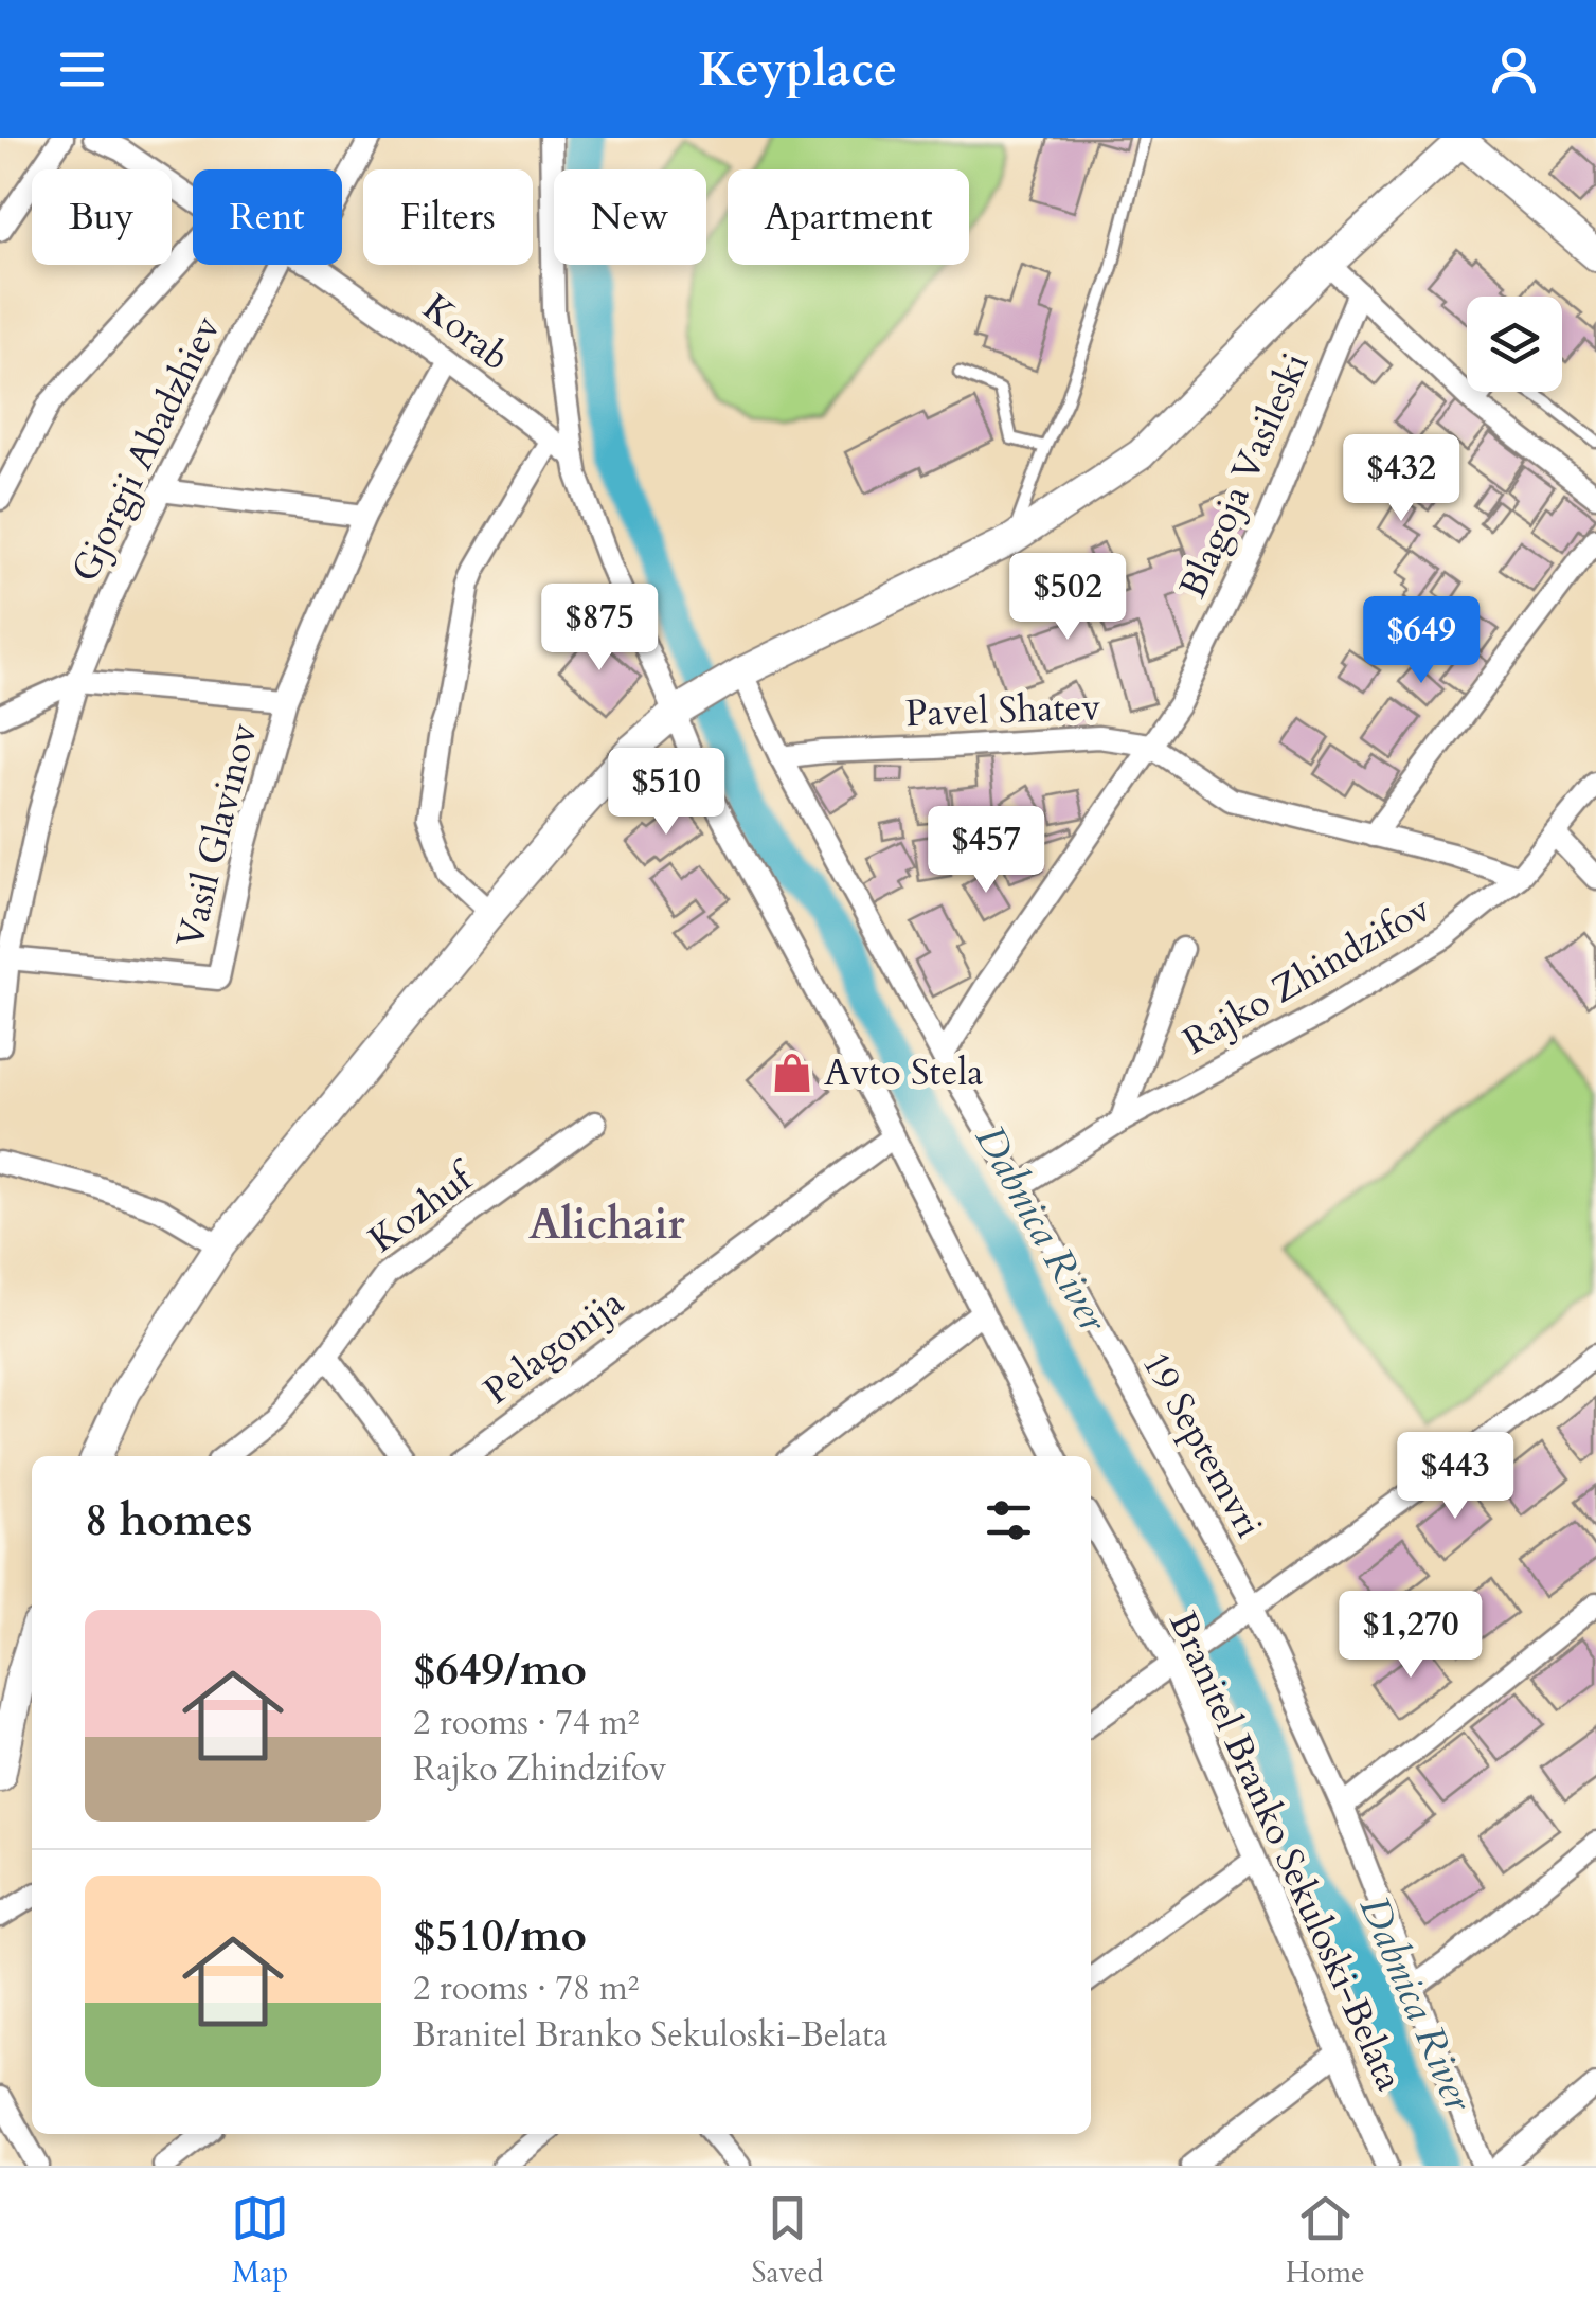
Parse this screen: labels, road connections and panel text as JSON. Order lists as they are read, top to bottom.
{
  "streets": {
    "street": [
      "Korab",
      "Gjorgji Abadzhiev",
      "Blagoja Vasileski",
      "Pavel Shatev",
      "Vasil Glavinov",
      "Rajko Zhindzifov",
      "Kozhuf",
      "Pelagonija",
      "19 Septemvri",
      "Branitel Branko Sekuloski-Belata"
    ]
  },
  "crossings": [
    ["Korab", "Vasil Glavinov"],
    ["Gjorgji Abadzhiev", "Vasil Glavinov"],
    ["Blagoja Vasileski", "Pavel Shatev"],
    ["Blagoja Vasileski", "19 Septemvri"],
    ["Pavel Shatev", "Rajko Zhindzifov"],
    ["Pavel Shatev", "19 Septemvri"],
    ["Rajko Zhindzifov", "19 Septemvri"]
  ],
  "districts": ["Alichair"],
  "water": ["Dabnica River"],
  "places": {
    "shop": ["Avto Stela"]
  },
  "page": {
    "header": "Keyplace",
    "chip": [
      "Buy",
      "Rent",
      "Filters",
      "New",
      "Apartment"
    ],
    "price": [
      "$432",
      "$502",
      "$875",
      "$649",
      "$510",
      "$457",
      "$443",
      "$1,270"
    ],
    "heading": "8 homes",
    "list": [
      {
        "name": "$649/mo",
        "note": "2 rooms · 74 m² · Rajko Zhindzifov"
      },
      {
        "name": "$510/mo",
        "note": "2 rooms · 78 m² · Branitel Branko Sekuloski-Belata"
      }
    ],
    "tabs": ["Map", "Saved", "Home"]
  }
}
